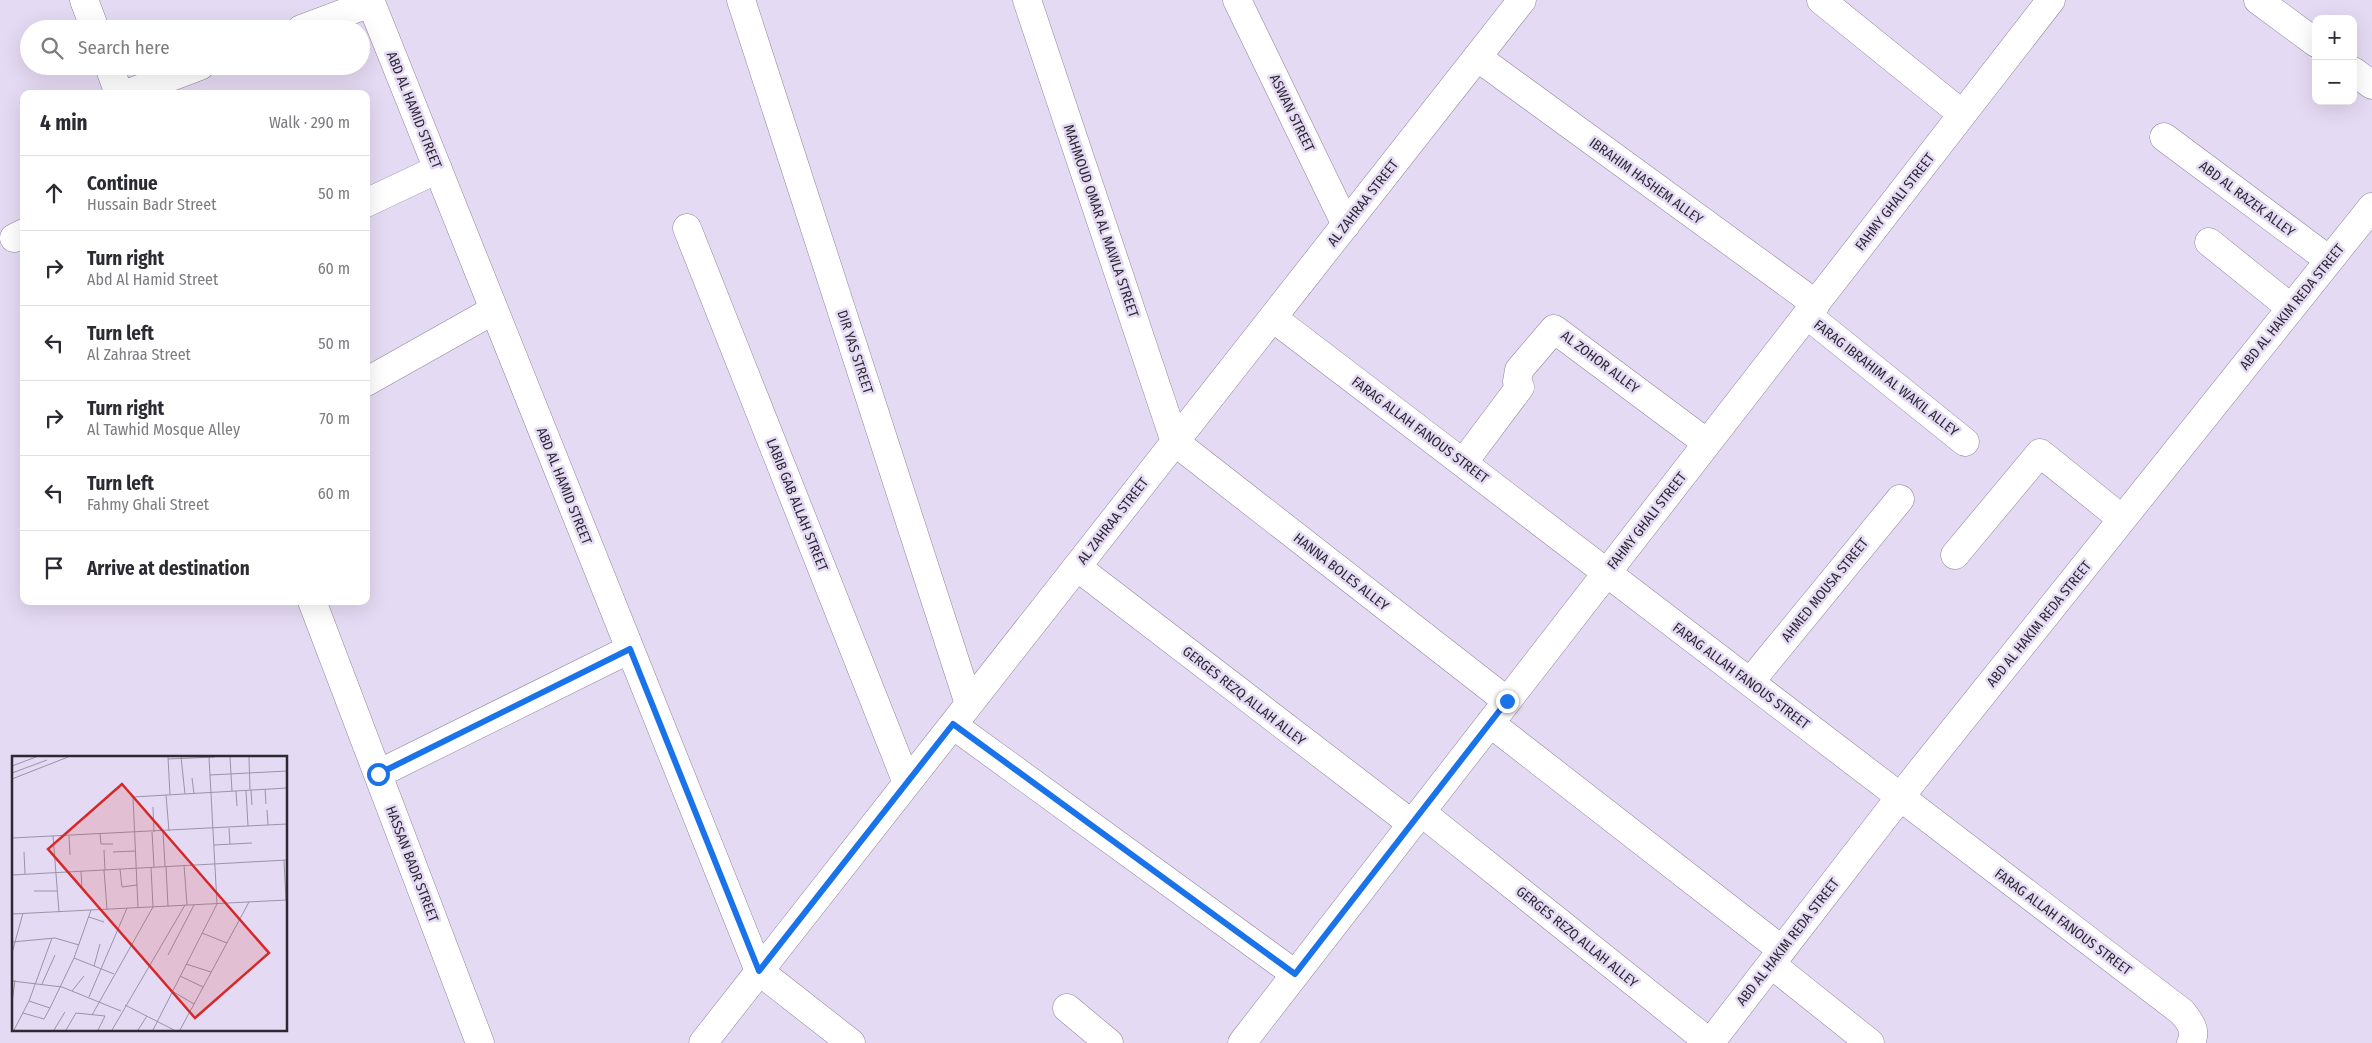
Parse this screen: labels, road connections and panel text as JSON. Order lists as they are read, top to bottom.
{
  "streets": {
    "street": [
      "ABD AL HAMID STREET",
      "ASWAN STREET",
      "IBRAHIM HASHEM ALLEY",
      "ABD AL RAZEK ALLEY",
      "FAHMY GHALI STREET",
      "AL ZAHRAA STREET",
      "MAHMOUD OMAR AL MAWLA STREET",
      "ABD AL HAKIM REDA STREET",
      "DIR YAS STREET",
      "AL ZOHOR ALLEY",
      "FARAG IBRAHIM AL WAKIL ALLEY",
      "FARAG ALLAH FANOUS STREET",
      "LABIB GAB ALLAH STREET",
      "HANNA BOLES ALLEY",
      "AHMED MOUSA STREET",
      "GERGES REZQ ALLAH ALLEY",
      "HASSAN BADR STREET"
    ]
  },
  "crossings": [
    ["ABD AL HAMID STREET", "AL ZAHRAA STREET"],
    ["ASWAN STREET", "AL ZAHRAA STREET"],
    ["IBRAHIM HASHEM ALLEY", "FAHMY GHALI STREET"],
    ["IBRAHIM HASHEM ALLEY", "AL ZAHRAA STREET"],
    ["IBRAHIM HASHEM ALLEY", "FARAG IBRAHIM AL WAKIL ALLEY"],
    ["ABD AL RAZEK ALLEY", "ABD AL HAKIM REDA STREET"],
    ["FAHMY GHALI STREET", "AL ZOHOR ALLEY"],
    ["FAHMY GHALI STREET", "FARAG IBRAHIM AL WAKIL ALLEY"],
    ["FAHMY GHALI STREET", "FARAG ALLAH FANOUS STREET"],
    ["FAHMY GHALI STREET", "HANNA BOLES ALLEY"],
    ["FAHMY GHALI STREET", "GERGES REZQ ALLAH ALLEY"],
    ["AL ZAHRAA STREET", "MAHMOUD OMAR AL MAWLA STREET"],
    ["AL ZAHRAA STREET", "DIR YAS STREET"],
    ["AL ZAHRAA STREET", "FARAG ALLAH FANOUS STREET"],
    ["AL ZAHRAA STREET", "LABIB GAB ALLAH STREET"],
    ["AL ZAHRAA STREET", "HANNA BOLES ALLEY"],
    ["AL ZAHRAA STREET", "GERGES REZQ ALLAH ALLEY"],
    ["MAHMOUD OMAR AL MAWLA STREET", "HANNA BOLES ALLEY"],
    ["ABD AL HAKIM REDA STREET", "FARAG ALLAH FANOUS STREET"],
    ["ABD AL HAKIM REDA STREET", "GERGES REZQ ALLAH ALLEY"],
    ["AL ZOHOR ALLEY", "FARAG ALLAH FANOUS STREET"],
    ["FARAG ALLAH FANOUS STREET", "AHMED MOUSA STREET"]
  ],
  "page": {
    "map_buttons": ["+", "−"],
    "search": "Search here",
    "heading": ["4 min", "Walk · 290 m"],
    "list": [
      ["Continue", "Hussain Badr Street", "50 m"],
      ["Turn right", "Abd Al Hamid Street", "60 m"],
      ["Turn left", "Al Zahraa Street", "50 m"],
      ["Turn right", "Al Tawhid Mosque Alley", "70 m"],
      ["Turn left", "Fahmy Ghali Street", "60 m"],
      "Arrive at destination"
    ]
  }
}
